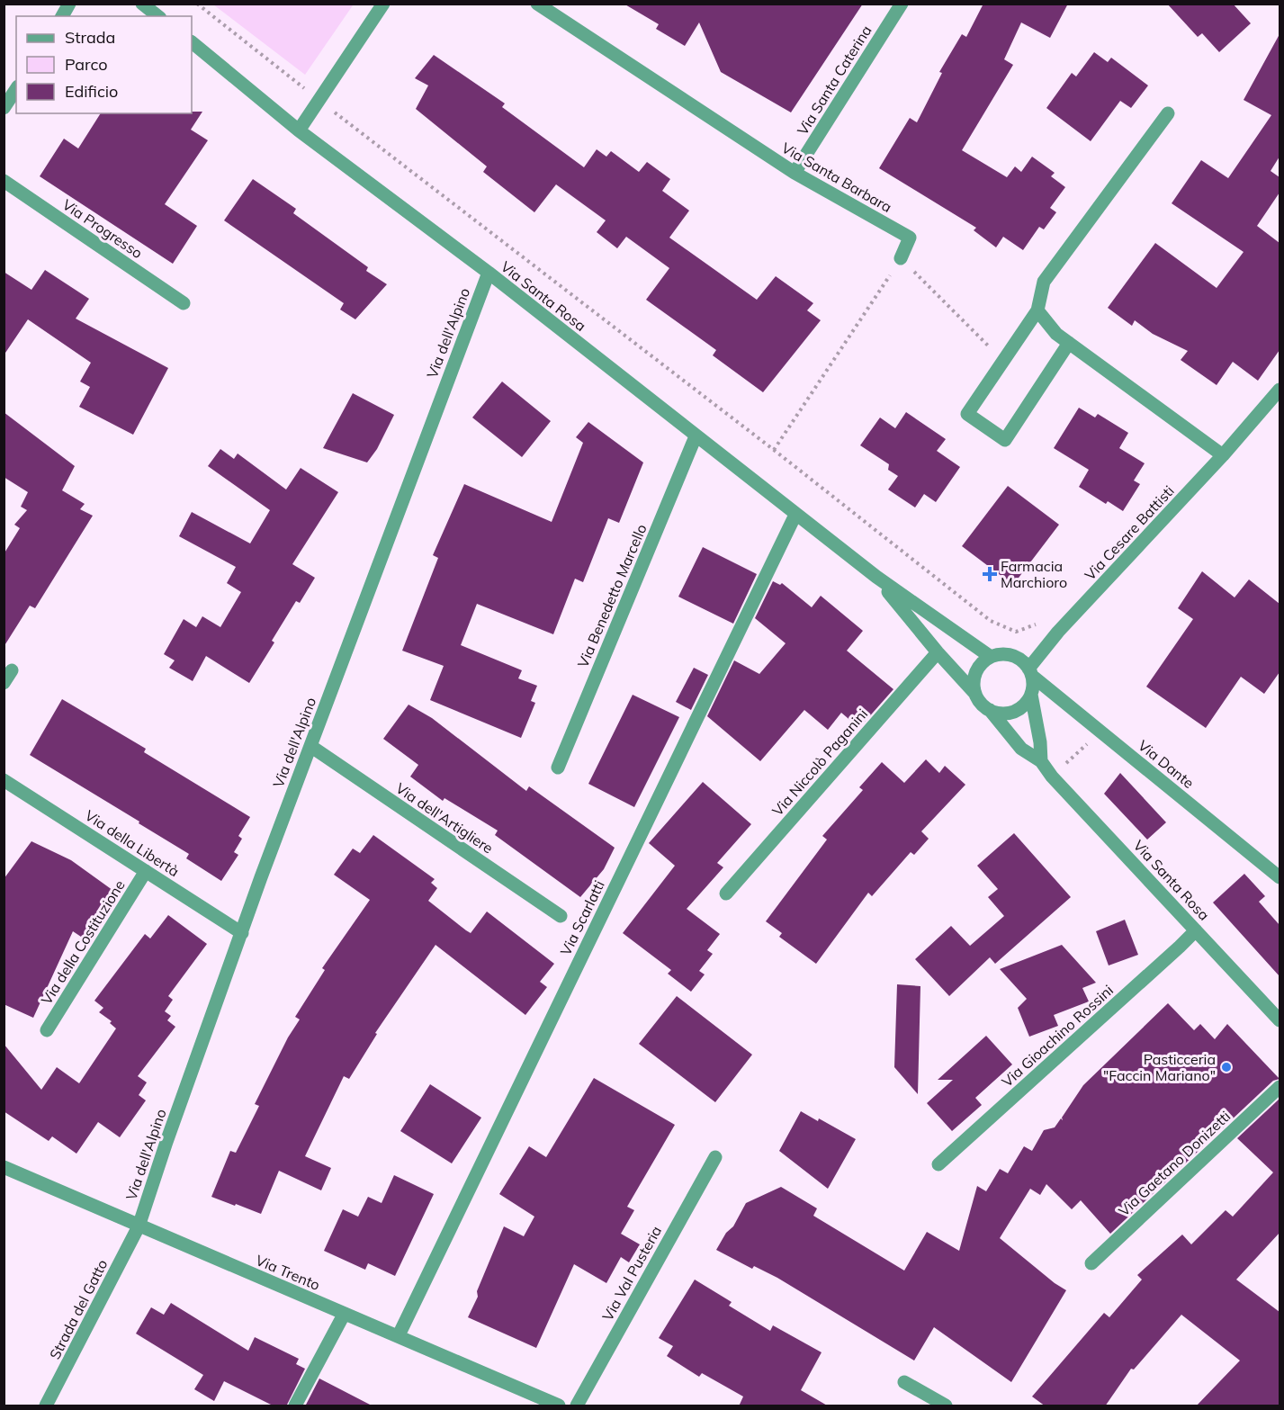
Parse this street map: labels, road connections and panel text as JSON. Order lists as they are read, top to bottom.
{
  "streets": {
    "street": [
      "Via Santa Caterina",
      "Via Santa Barbara",
      "Via Progresso",
      "Via Santa Rosa",
      "Via dell'Alpino",
      "Via Cesare Battisti",
      "Via Benedetto Marcello",
      "Via Niccolò Paganini",
      "Via Dante",
      "Via dell'Artigliere",
      "Via della Libertà",
      "Via Scarlatti",
      "Via della Costituzione",
      "Via Gioachino Rossini",
      "Via Gaetano Donizetti",
      "Via Trento",
      "Via Val Pusteria",
      "Strada del Gatto"
    ]
  },
  "crossings": [
    ["Via Santa Caterina", "Via Santa Barbara"],
    ["Via Santa Rosa", "Via dell'Alpino"],
    ["Via Santa Rosa", "Via Cesare Battisti"],
    ["Via Santa Rosa", "Via Benedetto Marcello"],
    ["Via Santa Rosa", "Via Niccolò Paganini"],
    ["Via Santa Rosa", "Via Dante"],
    ["Via Santa Rosa", "Via Scarlatti"],
    ["Via Santa Rosa", "Via Gioachino Rossini"],
    ["Via dell'Alpino", "Via dell'Artigliere"],
    ["Via dell'Alpino", "Via della Libertà"],
    ["Via dell'Alpino", "Via Trento"],
    ["Via dell'Alpino", "Strada del Gatto"],
    ["Via Cesare Battisti", "Via Dante"],
    ["Via della Libertà", "Via della Costituzione"],
    ["Via Scarlatti", "Via Trento"],
    ["Via Trento", "Strada del Gatto"]
  ],
  "places": {
    "health": ["Farmacia Marchioro"],
    "other": ["Pasticceria \"Faccin Mariano\""]
  },
  "legend": ["Strada", "Parco", "Edificio"]
}
